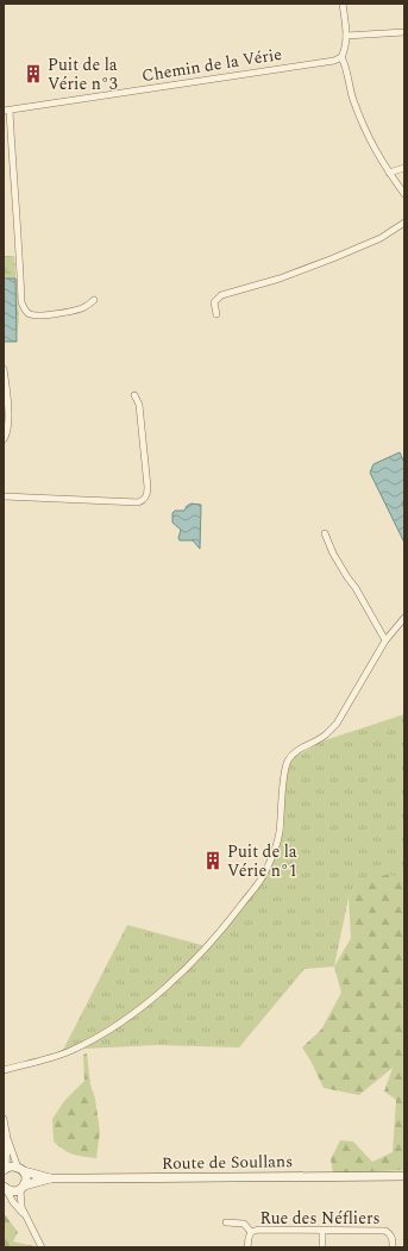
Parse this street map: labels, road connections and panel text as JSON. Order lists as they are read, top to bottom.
{
  "streets": {
    "main road": ["Route de Soullans"],
    "street": ["Chemin de la Vérie", "Rue des Néfliers"]
  },
  "places": {
    "building": ["Puit de la Vérie n°3", "Puit de la Vérie n°1"]
  }
}
